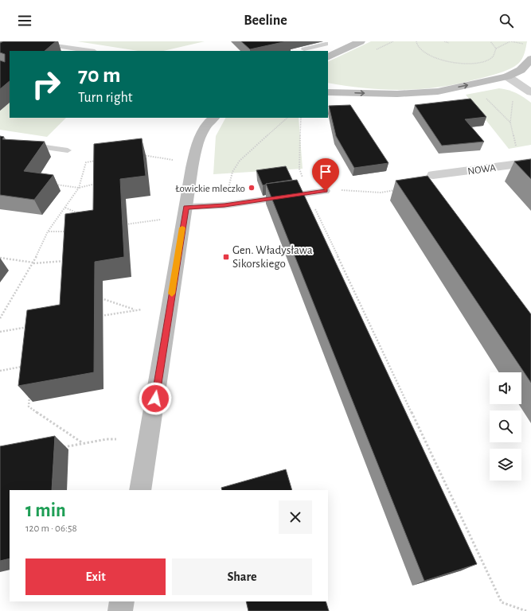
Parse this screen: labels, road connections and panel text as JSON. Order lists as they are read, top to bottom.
{
  "streets": {
    "street": ["NOWA"]
  },
  "places": {
    "other": ["Łowickie mleczko"],
    "transit": ["Gen. Władysława Sikorskiego"]
  },
  "page": {
    "header": "Beeline",
    "turn": ["70 m", "Turn right"],
    "heading": ["1 min", "120 m · 06:58"],
    "buttons": ["Exit", "Share"]
  }
}
